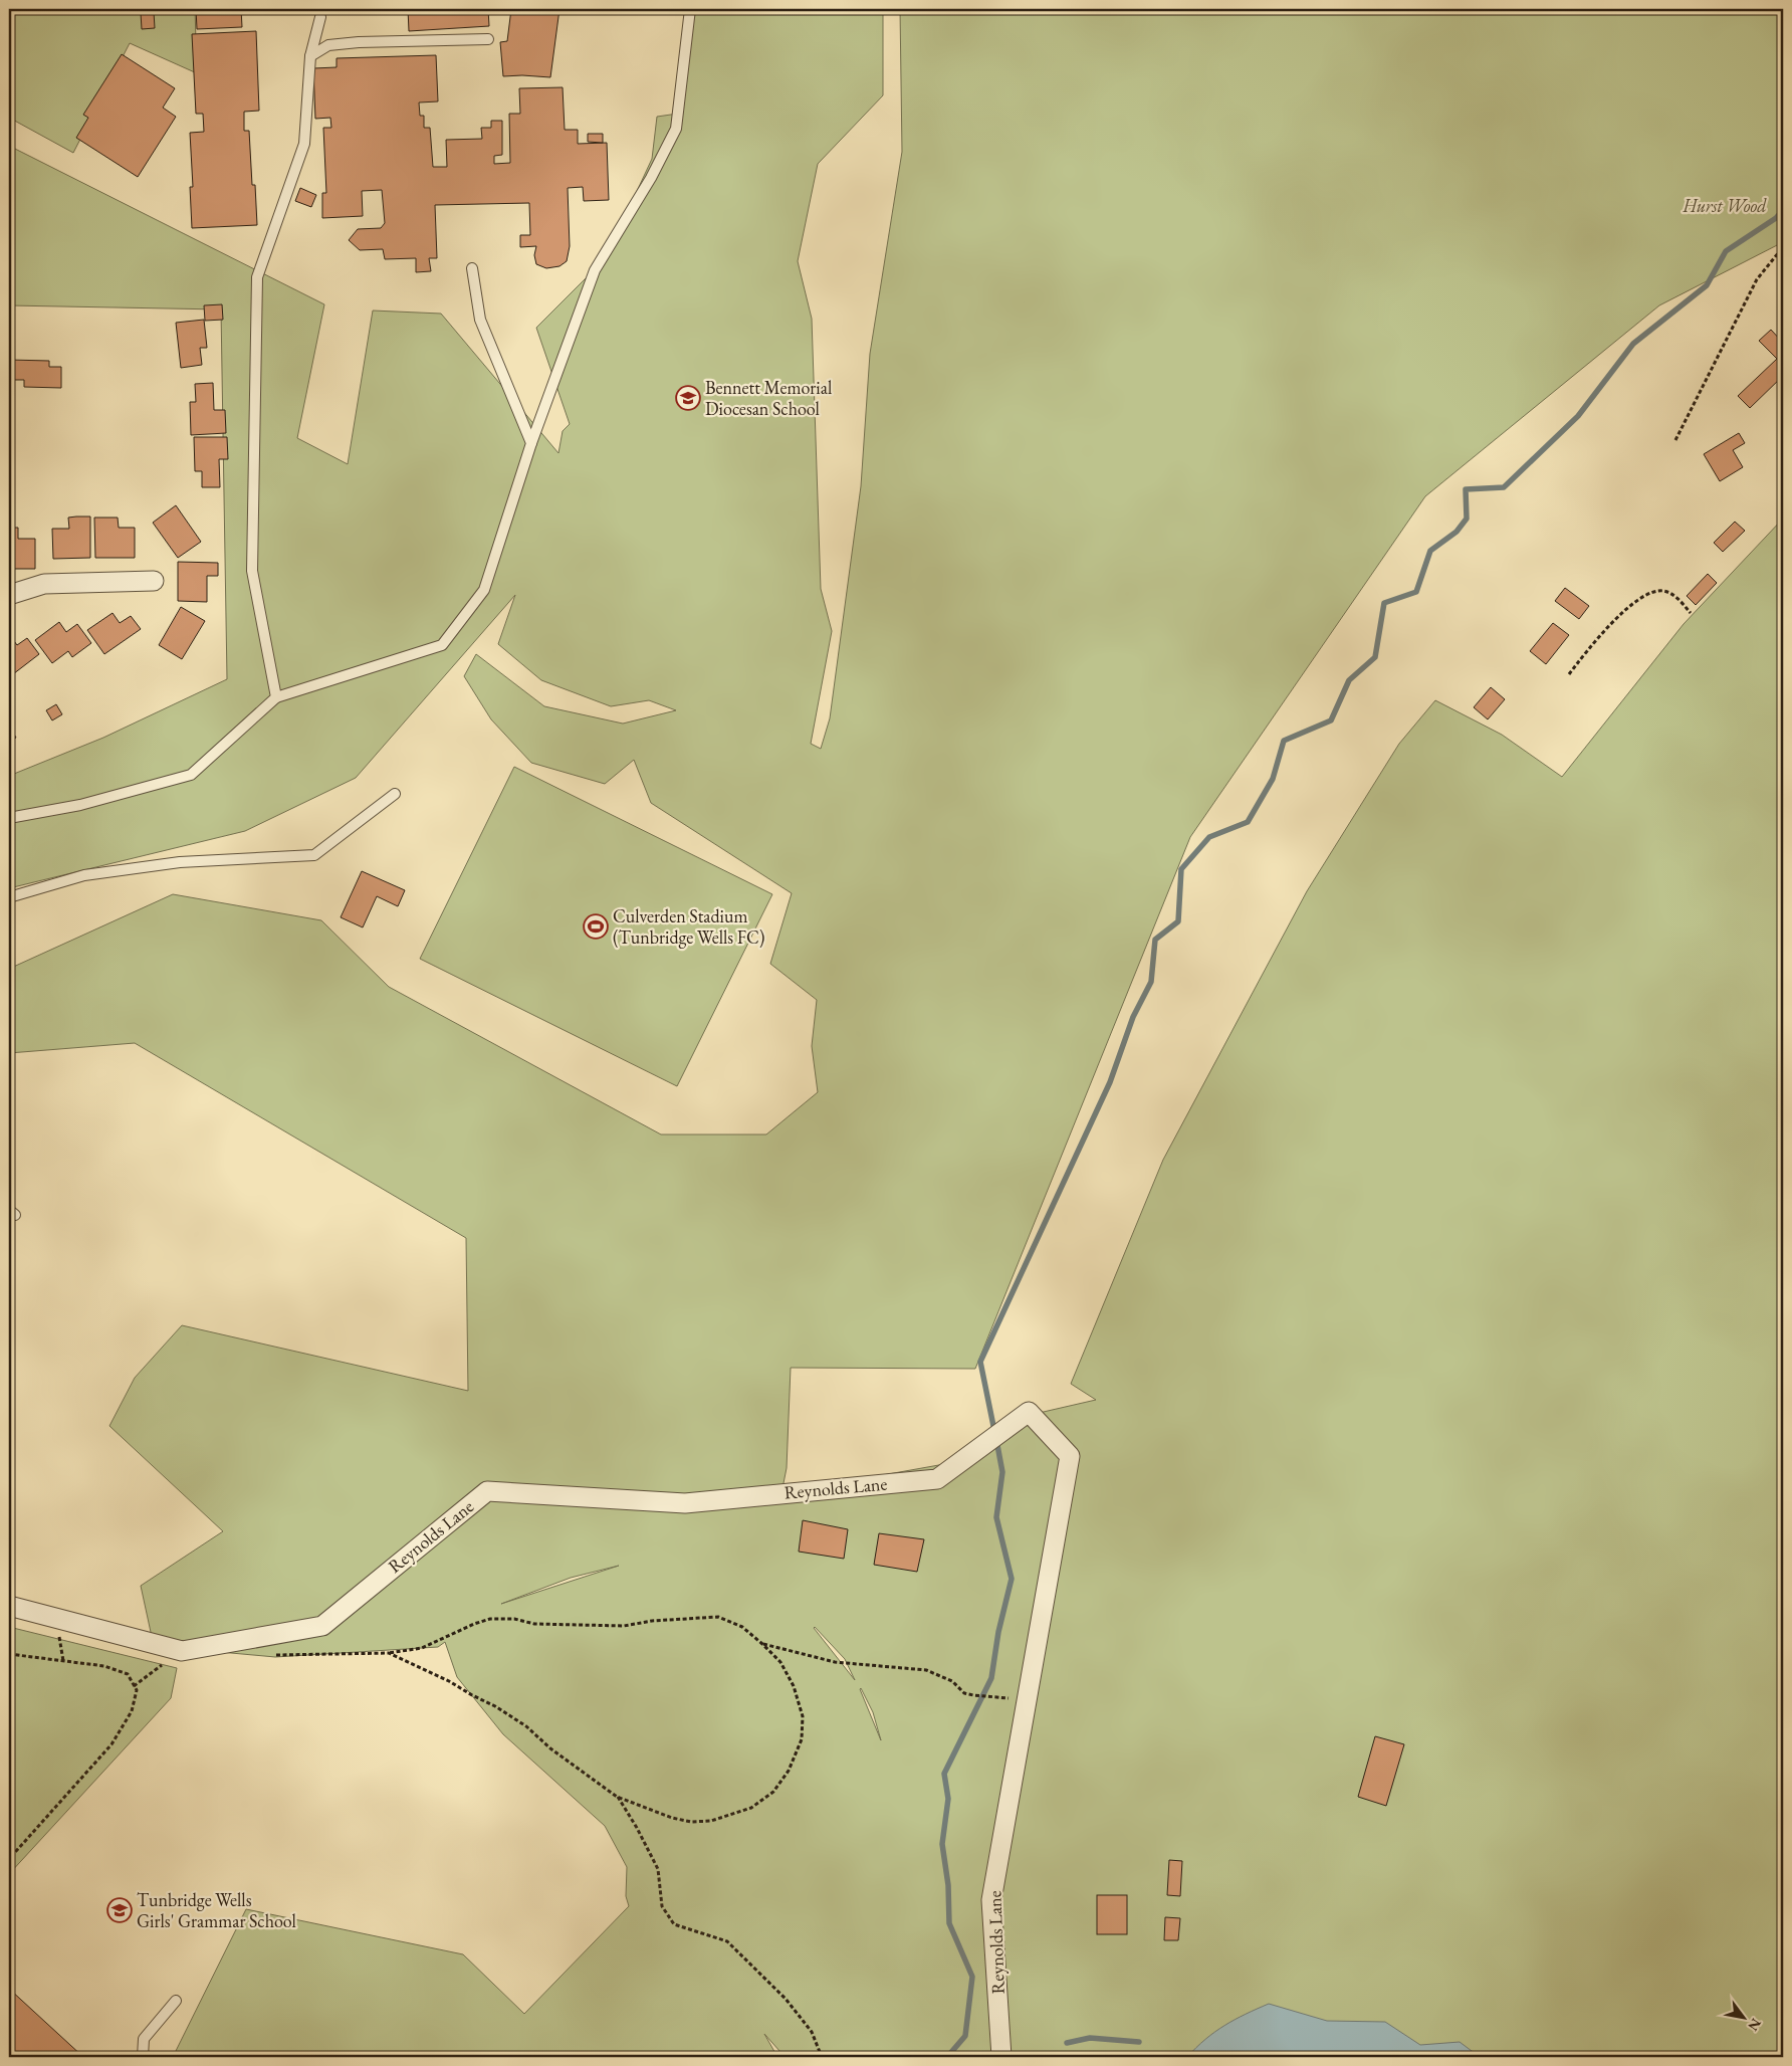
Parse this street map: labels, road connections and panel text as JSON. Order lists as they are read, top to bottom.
{
  "streets": {
    "street": ["Reynolds Lane"]
  },
  "parks": ["Hurst Wood"],
  "places": {
    "school or university": ["Bennett Memorial Diocesan School", "Tunbridge Wells Girls' Grammar School"],
    "sports": ["Culverden Stadium (Tunbridge Wells FC)"]
  },
  "north": "bottom right"
}
